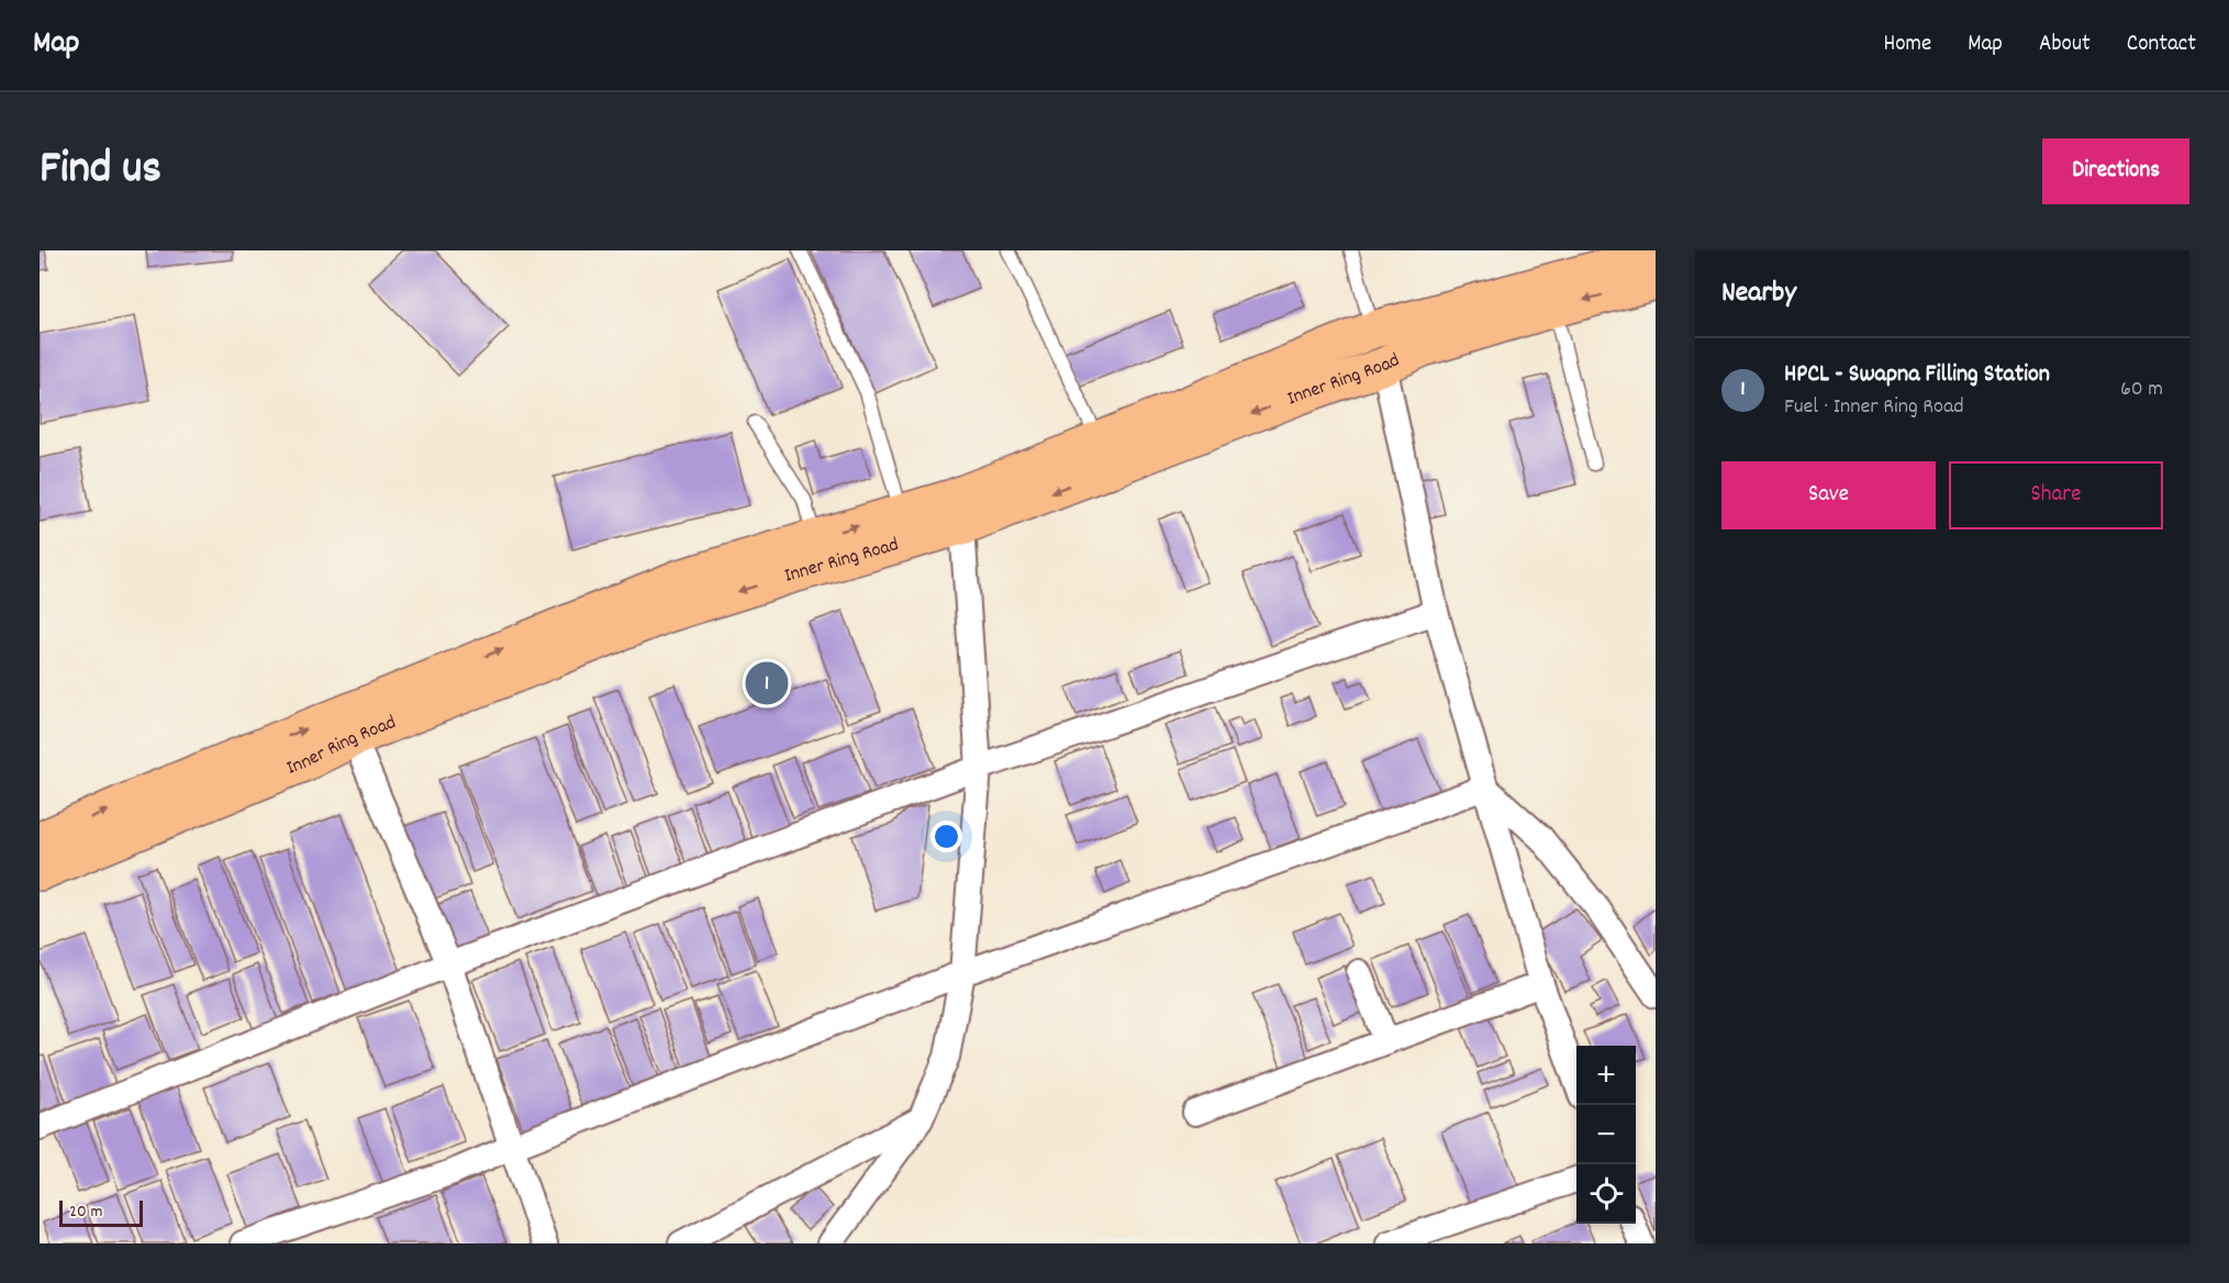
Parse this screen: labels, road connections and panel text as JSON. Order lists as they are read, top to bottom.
{
  "streets": {
    "main road": ["Inner Ring Road"]
  },
  "scale_bar": "20 m",
  "page": {
    "header": "Map",
    "nav": [
      "Home",
      "Map",
      "About",
      "Contact"
    ],
    "title": "Find us",
    "buttons": [
      "Directions",
      ["Save", "Share"]
    ],
    "heading": "Nearby",
    "list": [
      {
        "mark": "1",
        "name": "HPCL - Swapna Filling Station",
        "note": "Fuel · Inner Ring Road",
        "value": "60 m"
      }
    ],
    "pins": "1",
    "map_buttons": ["+", "−"],
    "scale": "20 m"
  }
}
